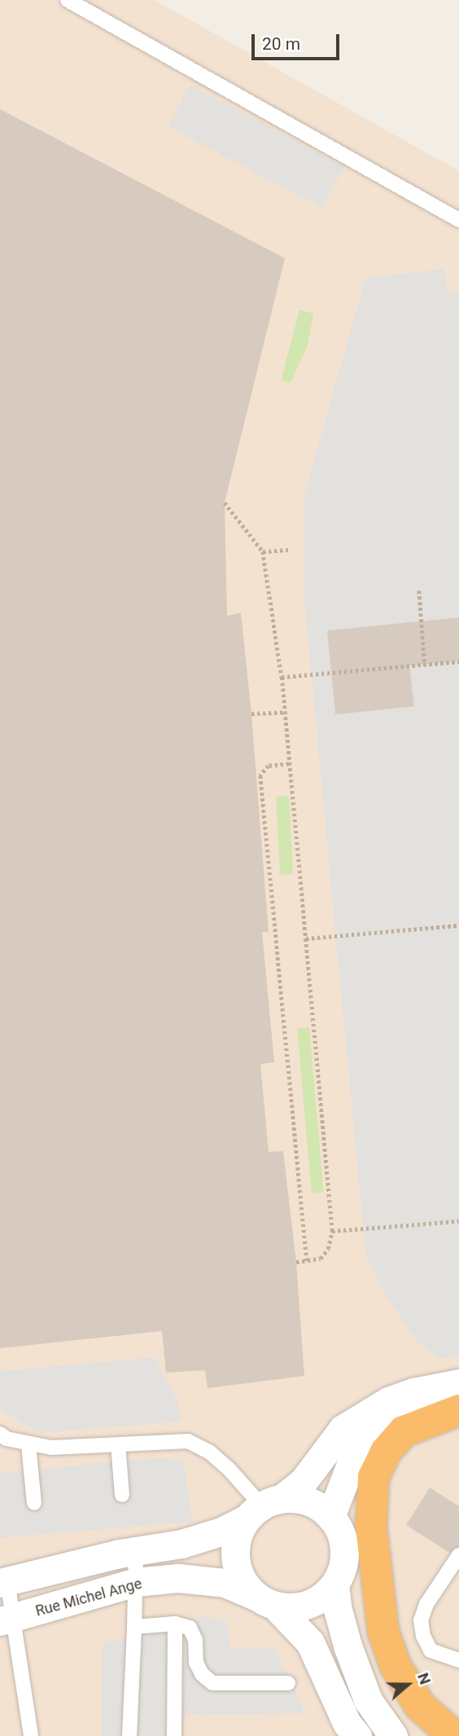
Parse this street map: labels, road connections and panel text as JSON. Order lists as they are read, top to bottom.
{
  "streets": {
    "street": ["Rue Michel Ange"]
  },
  "scale_bar": "20 m",
  "north": "right"
}
